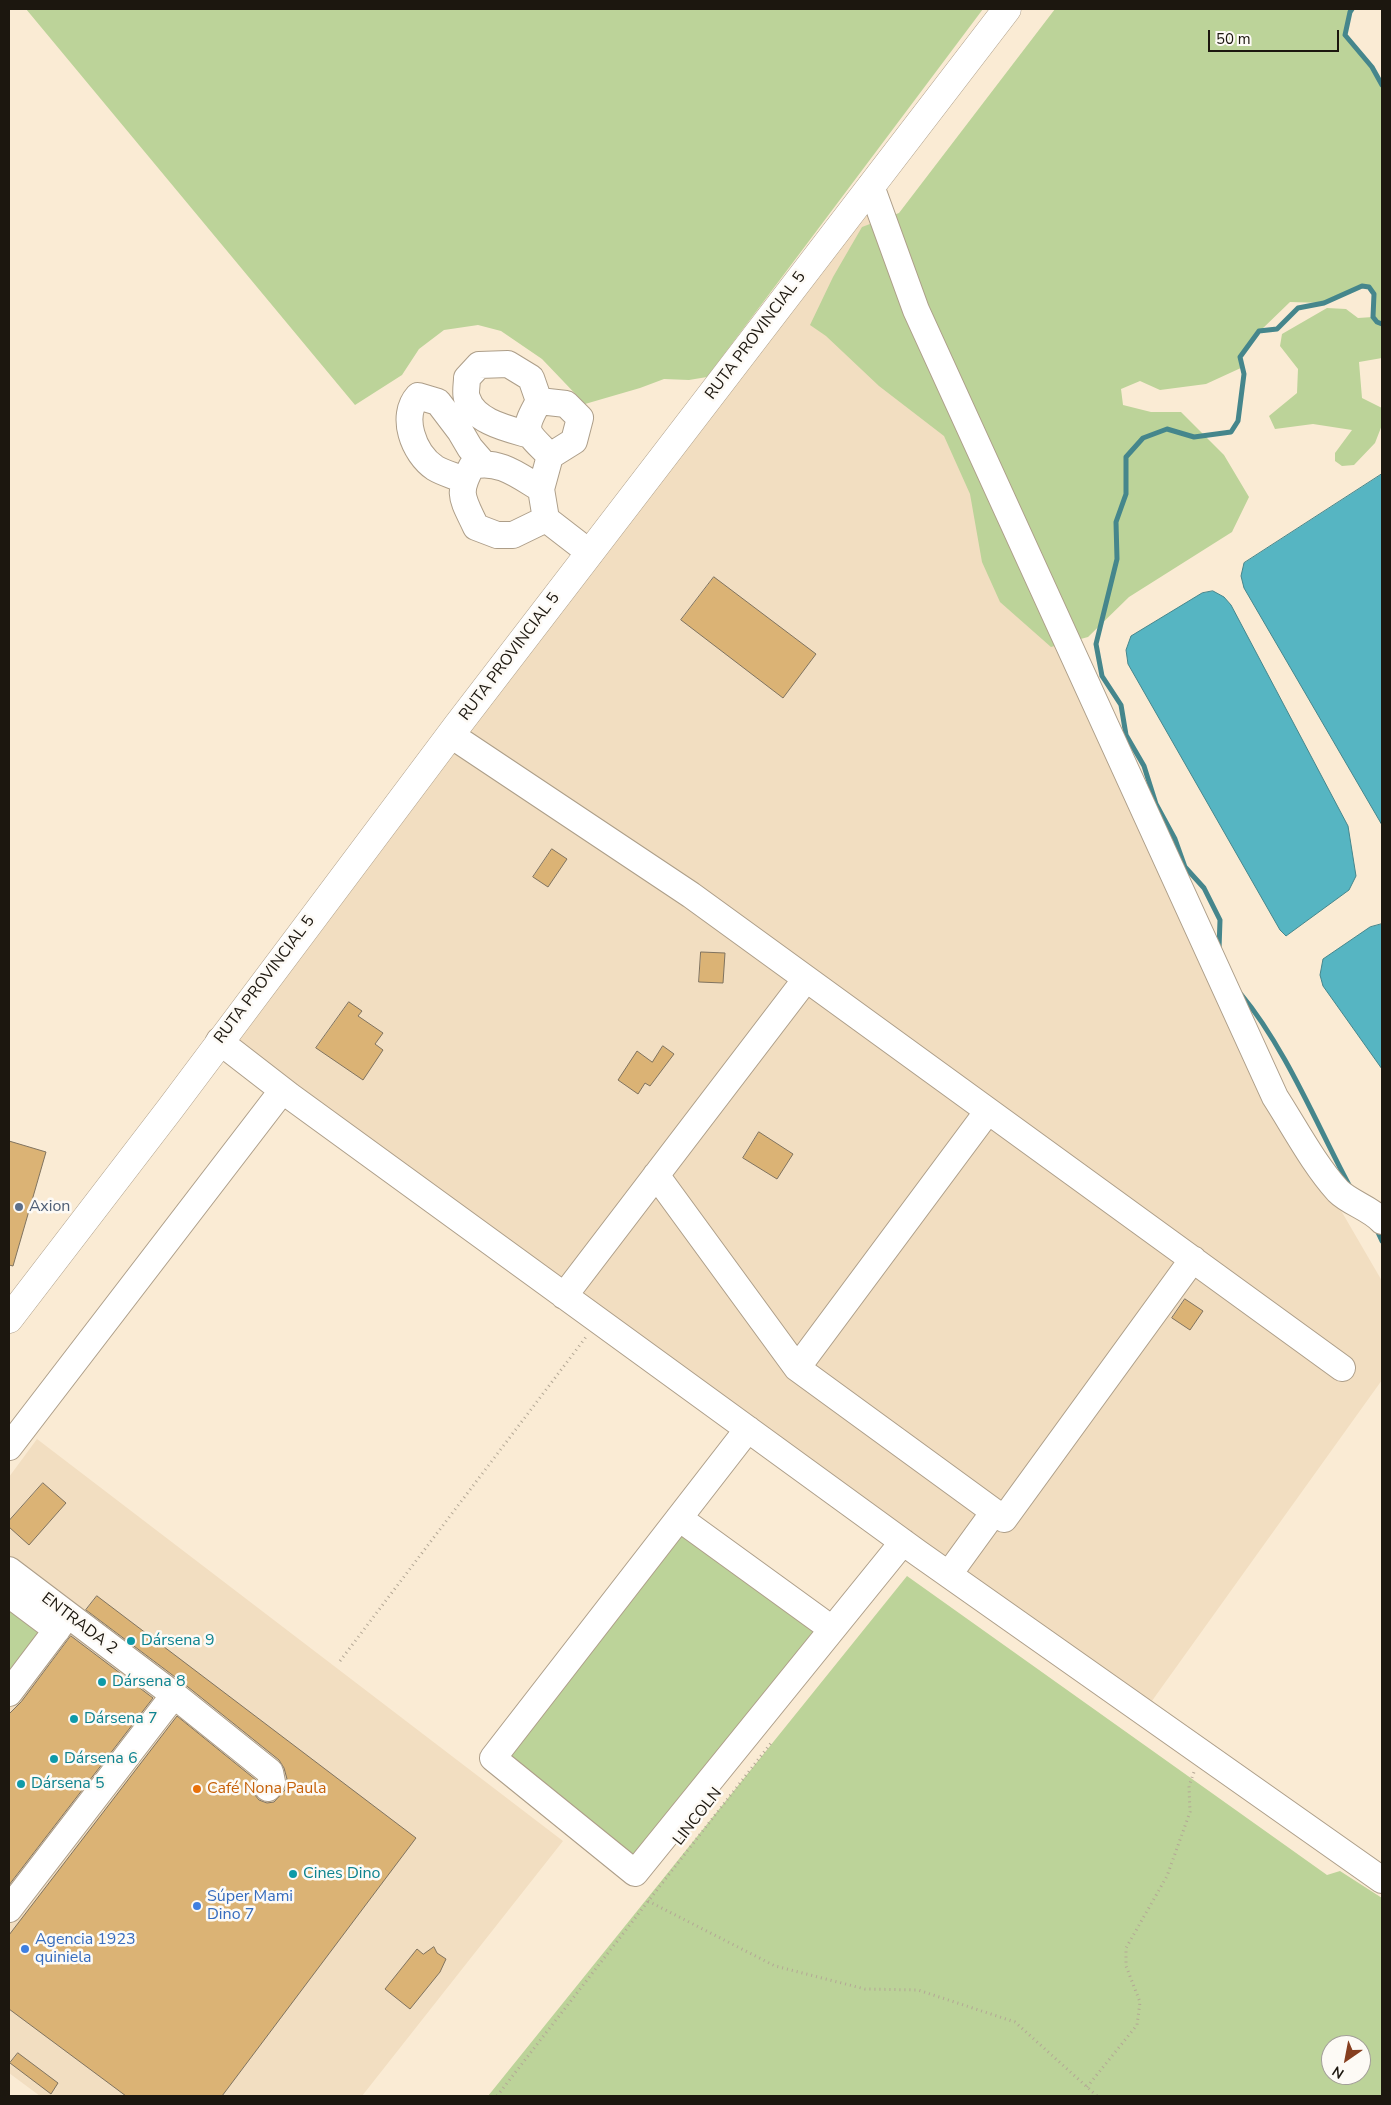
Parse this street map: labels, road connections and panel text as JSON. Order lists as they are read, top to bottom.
{
  "streets": {
    "main road": ["RUTA PROVINCIAL 5"],
    "street": ["ENTRADA 2"],
    "path": ["LINCOLN"]
  },
  "places": [
    "Axion",
    "Dársena 9",
    "Dársena 8",
    "Dársena 7",
    "Dársena 6",
    "Dársena 5",
    "Café Nona Paula",
    "Cines Dino",
    "Súper Mami Dino 7",
    "Agencia 1923 quiniela"
  ],
  "scale_bar": "50 m",
  "north": "bottom left"
}
